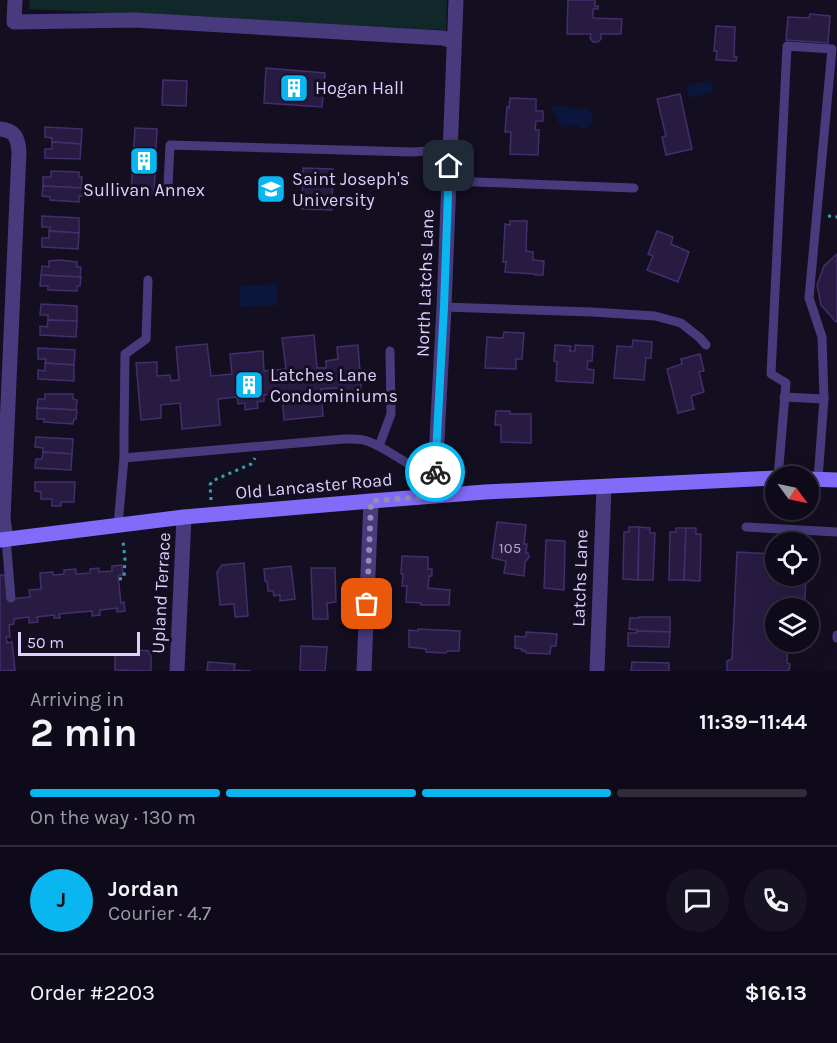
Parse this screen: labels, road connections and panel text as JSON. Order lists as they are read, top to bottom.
{
  "streets": {
    "main road": ["Old Lancaster Road"],
    "street": ["North Latchs Lane", "Latchs Lane", "Upland Terrace"]
  },
  "crossings": [
    ["North Latchs Lane", "Old Lancaster Road"],
    ["Old Lancaster Road", "Latchs Lane"],
    ["Old Lancaster Road", "Upland Terrace"]
  ],
  "places": {
    "building": ["Hogan Hall", "Sullivan Annex", "Latches Lane Condominiums"],
    "school or university": ["Saint Joseph's University"]
  },
  "house_numbers": ["105"],
  "scale_bar": "50 m",
  "north": "bottom right",
  "page": {
    "scale": "50 m",
    "heading": ["2 min", "Arriving in", "11:39–11:44"],
    "panel": [
      "Jordan",
      "Courier · 4.7",
      "Order #2203",
      "$16.13"
    ],
    "bar": "On the way · 130 m",
    "round": "J"
  }
}
